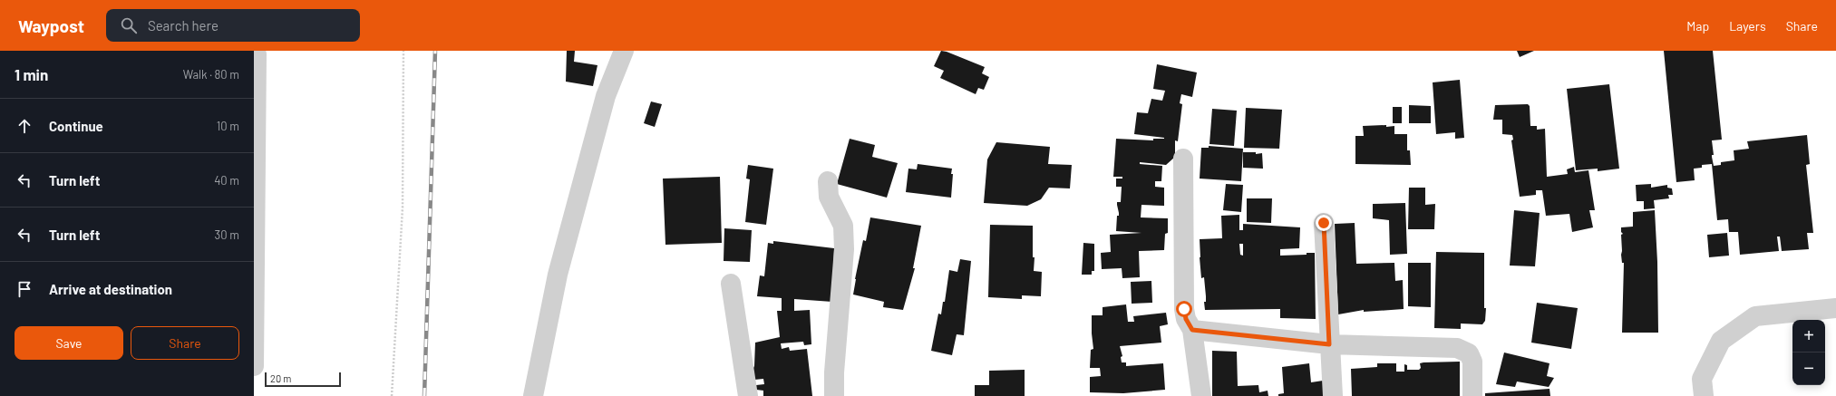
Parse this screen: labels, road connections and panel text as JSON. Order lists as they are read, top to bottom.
{
  "scale_bar": "20 m",
  "page": {
    "header": "Waypost",
    "search": "Search here",
    "nav": ["Map", "Layers", "Share"],
    "heading": ["1 min", "Walk · 80 m"],
    "list": [
      ["Continue", "10 m"],
      ["Turn left", "40 m"],
      ["Turn left", "30 m"],
      "Arrive at destination"
    ],
    "buttons": ["Save", "Share"],
    "map_buttons": ["+", "−"],
    "scale": "20 m"
  }
}
